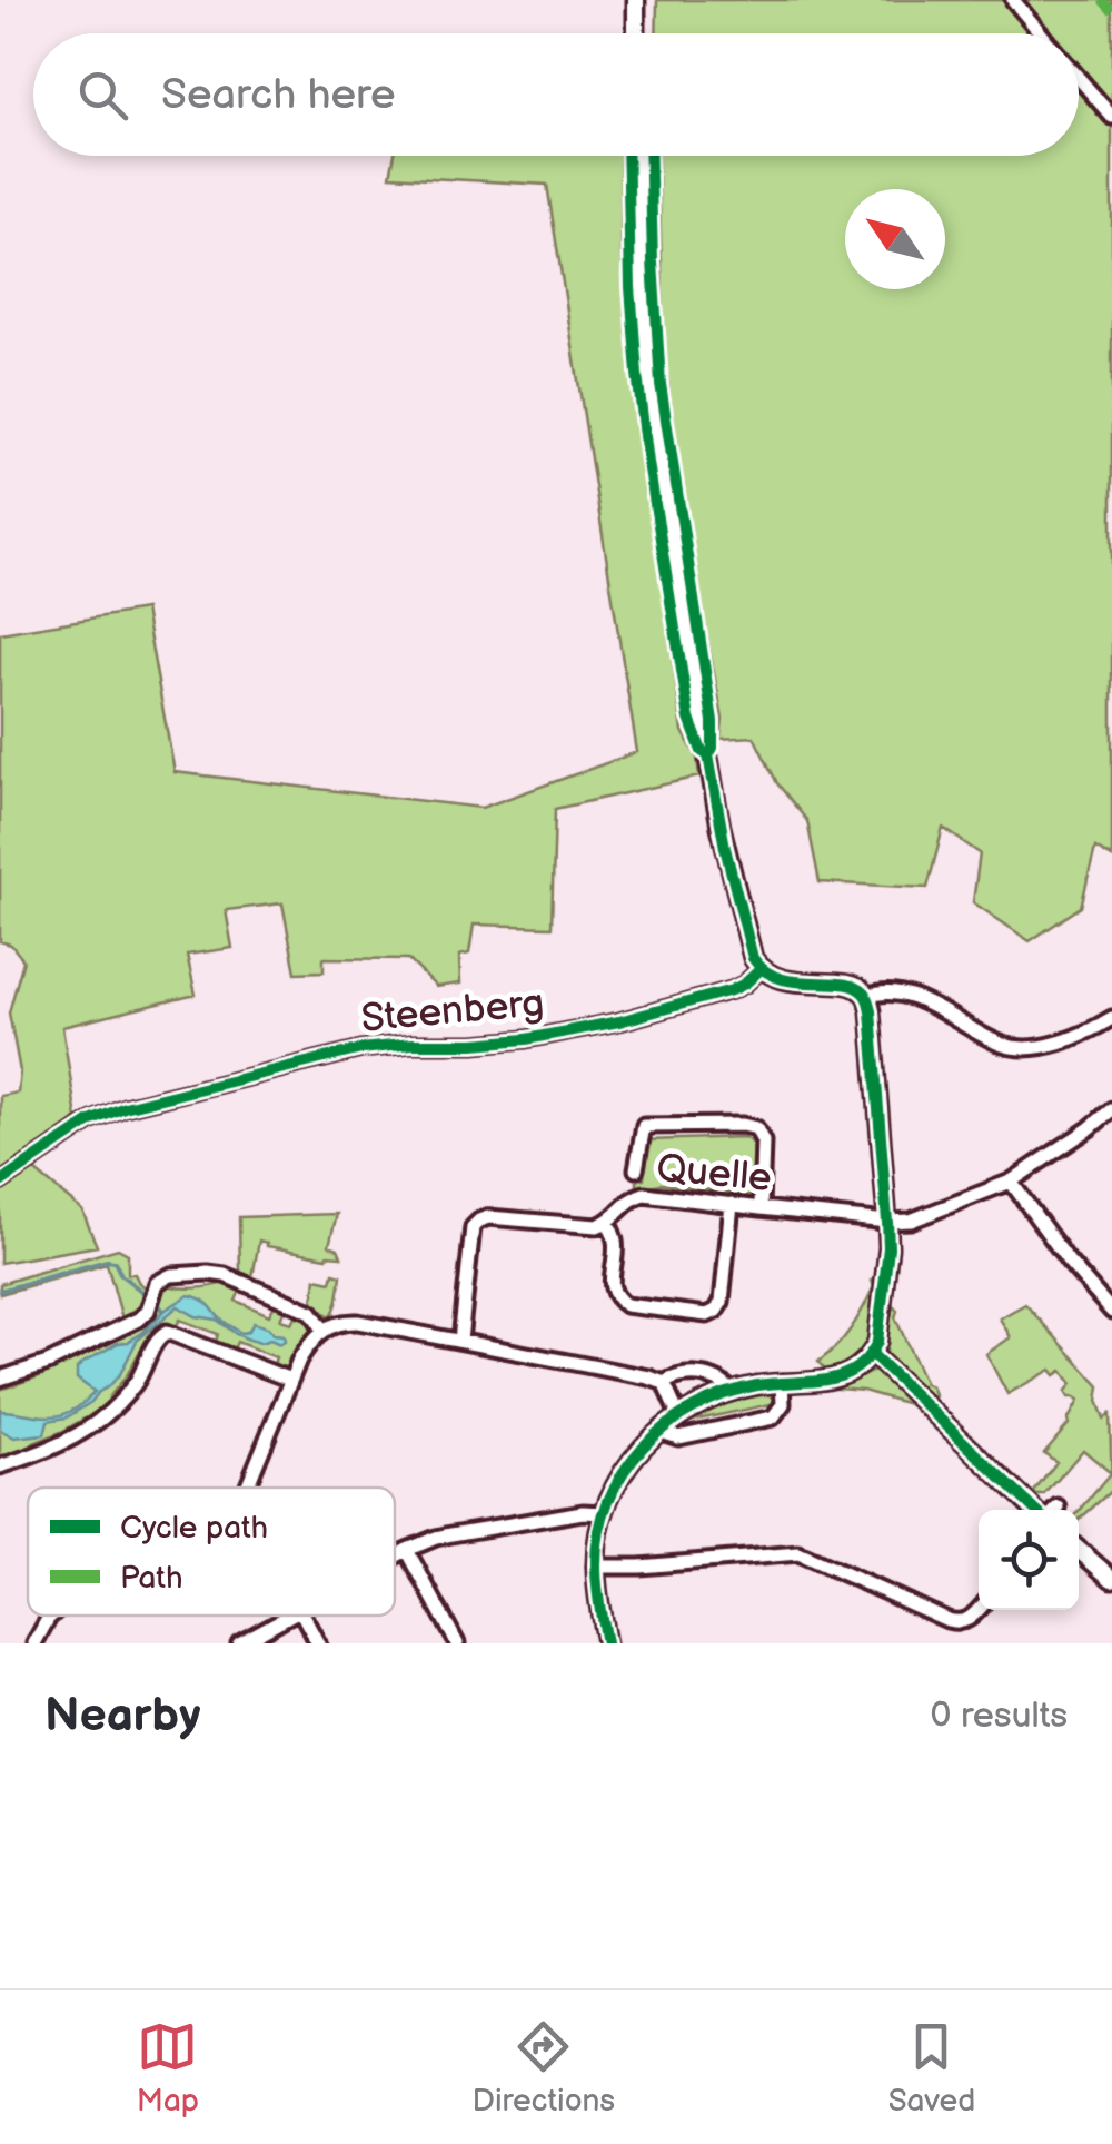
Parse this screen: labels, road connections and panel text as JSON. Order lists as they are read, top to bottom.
{
  "streets": {
    "street": ["Steenberg", "Quelle"]
  },
  "legend": ["Cycle path", "Path"],
  "north": "top left",
  "page": {
    "search": "Search here",
    "heading": ["Nearby", "0 results"],
    "nav": ["Map", "Directions", "Saved"]
  }
}
